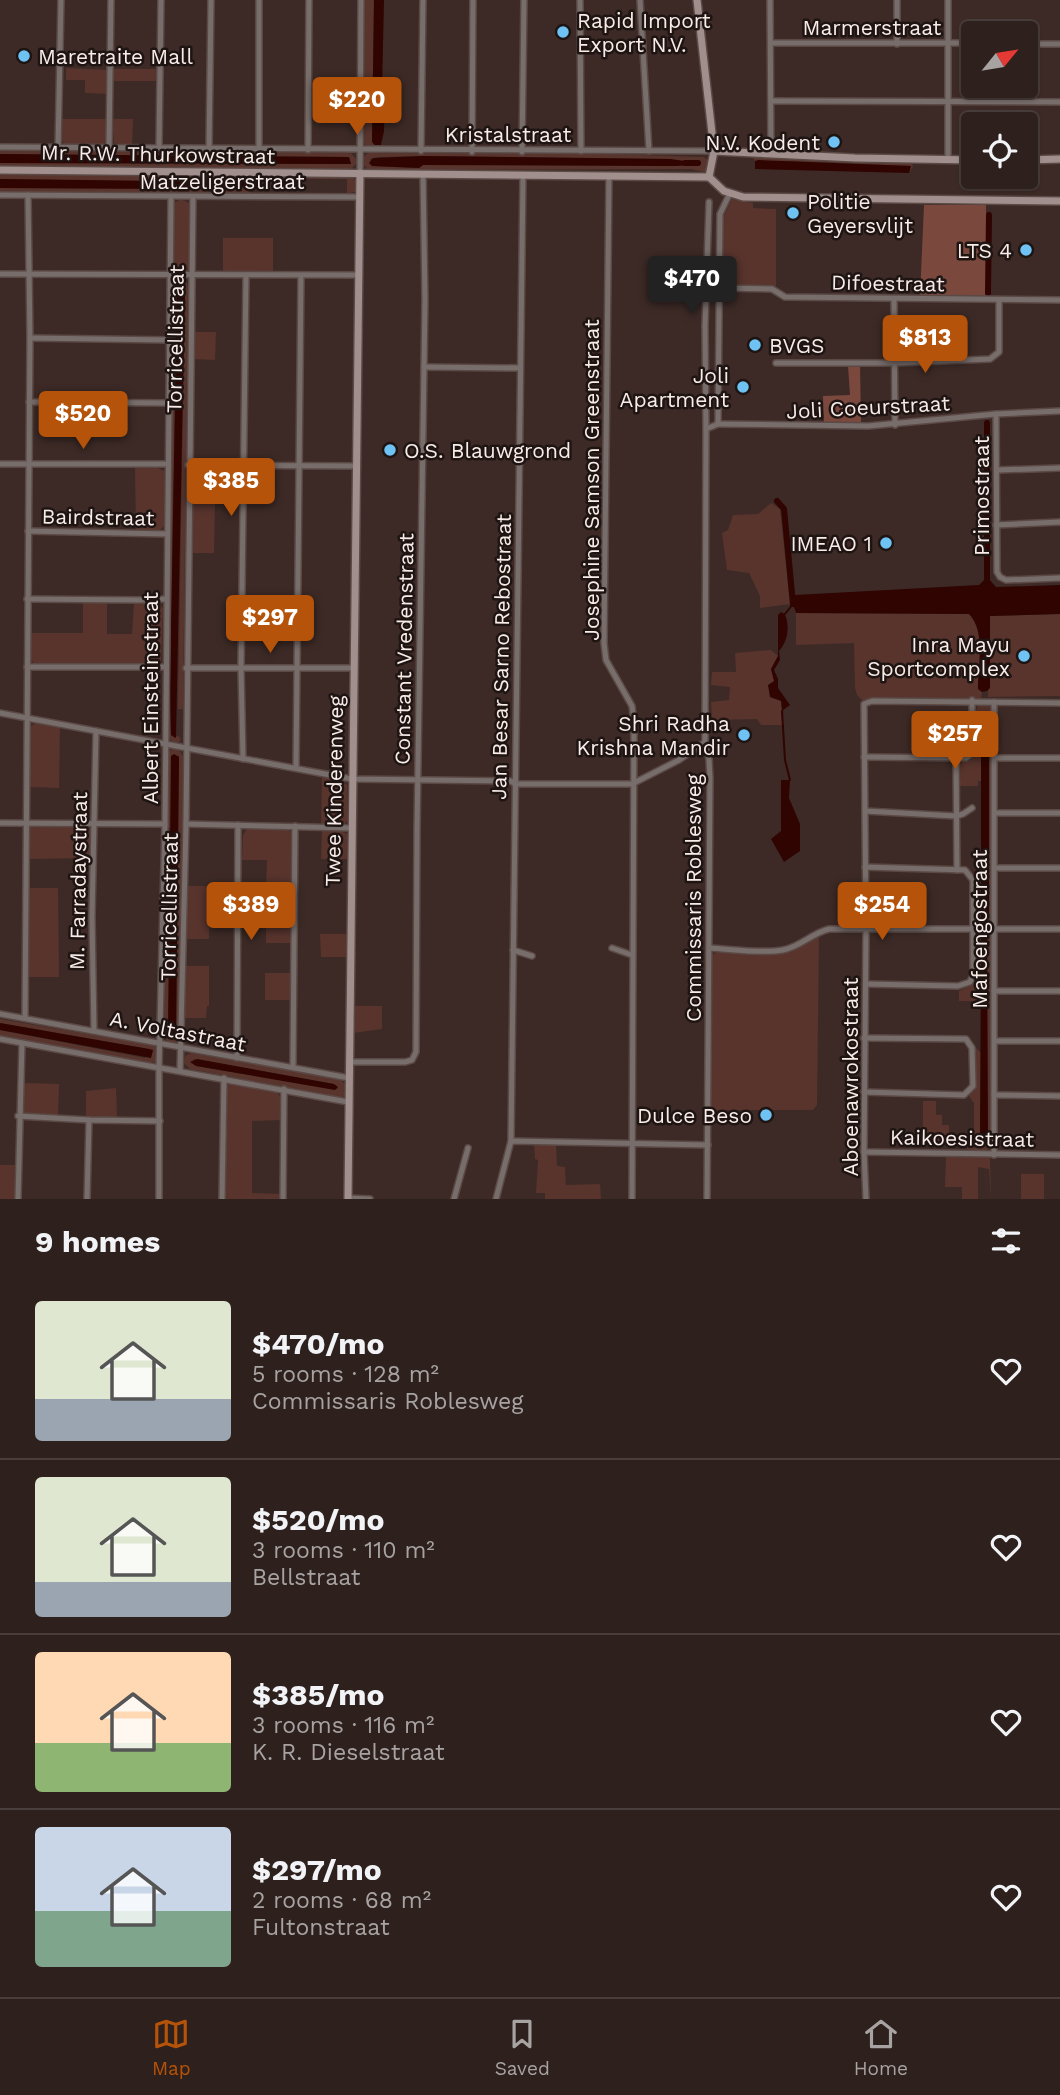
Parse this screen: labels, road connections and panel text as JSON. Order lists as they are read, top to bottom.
{
  "streets": {
    "street": [
      "Marmerstraat",
      "Kristalstraat",
      "Mr. R.W. Thurkowstraat",
      "Matzeligerstraat",
      "Difoestraat",
      "Torricellistraat",
      "Joli Coeurstraat",
      "Josephine Samson Greenstraat",
      "Primostraat",
      "Bairdstraat",
      "Constant Vredenstraat",
      "Jan Besar Sarno Rebostraat",
      "Albert Einsteinstraat",
      "Twee Kinderenweg",
      "M. Farradaystraat",
      "Commissaris Roblesweg",
      "Mafoengostraat",
      "A. Voltastraat",
      "Aboenawrokostraat",
      "Kaikoesistraat"
    ]
  },
  "crossings": [
    ["Mr. R.W. Thurkowstraat", "Josephine Samson Greenstraat"],
    ["Mr. R.W. Thurkowstraat", "Constant Vredenstraat"],
    ["Mr. R.W. Thurkowstraat", "Jan Besar Sarno Rebostraat"],
    ["Mr. R.W. Thurkowstraat", "Twee Kinderenweg"],
    ["Matzeligerstraat", "Torricellistraat"],
    ["Matzeligerstraat", "Albert Einsteinstraat"],
    ["Matzeligerstraat", "Twee Kinderenweg"],
    ["Torricellistraat", "A. Voltastraat"],
    ["Joli Coeurstraat", "Primostraat"],
    ["Bairdstraat", "Albert Einsteinstraat"],
    ["Constant Vredenstraat", "Twee Kinderenweg"],
    ["Albert Einsteinstraat", "A. Voltastraat"],
    ["Twee Kinderenweg", "A. Voltastraat"],
    ["M. Farradaystraat", "A. Voltastraat"],
    ["Mafoengostraat", "Kaikoesistraat"],
    ["Aboenawrokostraat", "Kaikoesistraat"]
  ],
  "places": [
    "Rapid Import Export N.V.",
    "Maretraite Mall",
    "N.V. Kodent",
    "Politie Geyersvlijt",
    "LTS 4",
    "BVGS",
    "Joli Apartment",
    "O.S. Blauwgrond",
    "IMEAO 1",
    "Inra Mayu Sportcomplex",
    "Shri Radha Krishna Mandir",
    "Dulce Beso"
  ],
  "north": "top right",
  "page": {
    "price": [
      "$220",
      "$470",
      "$813",
      "$520",
      "$385",
      "$297",
      "$257",
      "$389",
      "$254"
    ],
    "heading": "9 homes",
    "list": [
      {
        "name": "$470/mo",
        "note": "5 rooms · 128 m² · Commissaris Roblesweg"
      },
      {
        "name": "$520/mo",
        "note": "3 rooms · 110 m² · Bellstraat"
      },
      {
        "name": "$385/mo",
        "note": "3 rooms · 116 m² · K. R. Dieselstraat"
      },
      {
        "name": "$297/mo",
        "note": "2 rooms · 68 m² · Fultonstraat"
      }
    ],
    "tabs": ["Map", "Saved", "Home"]
  }
}
